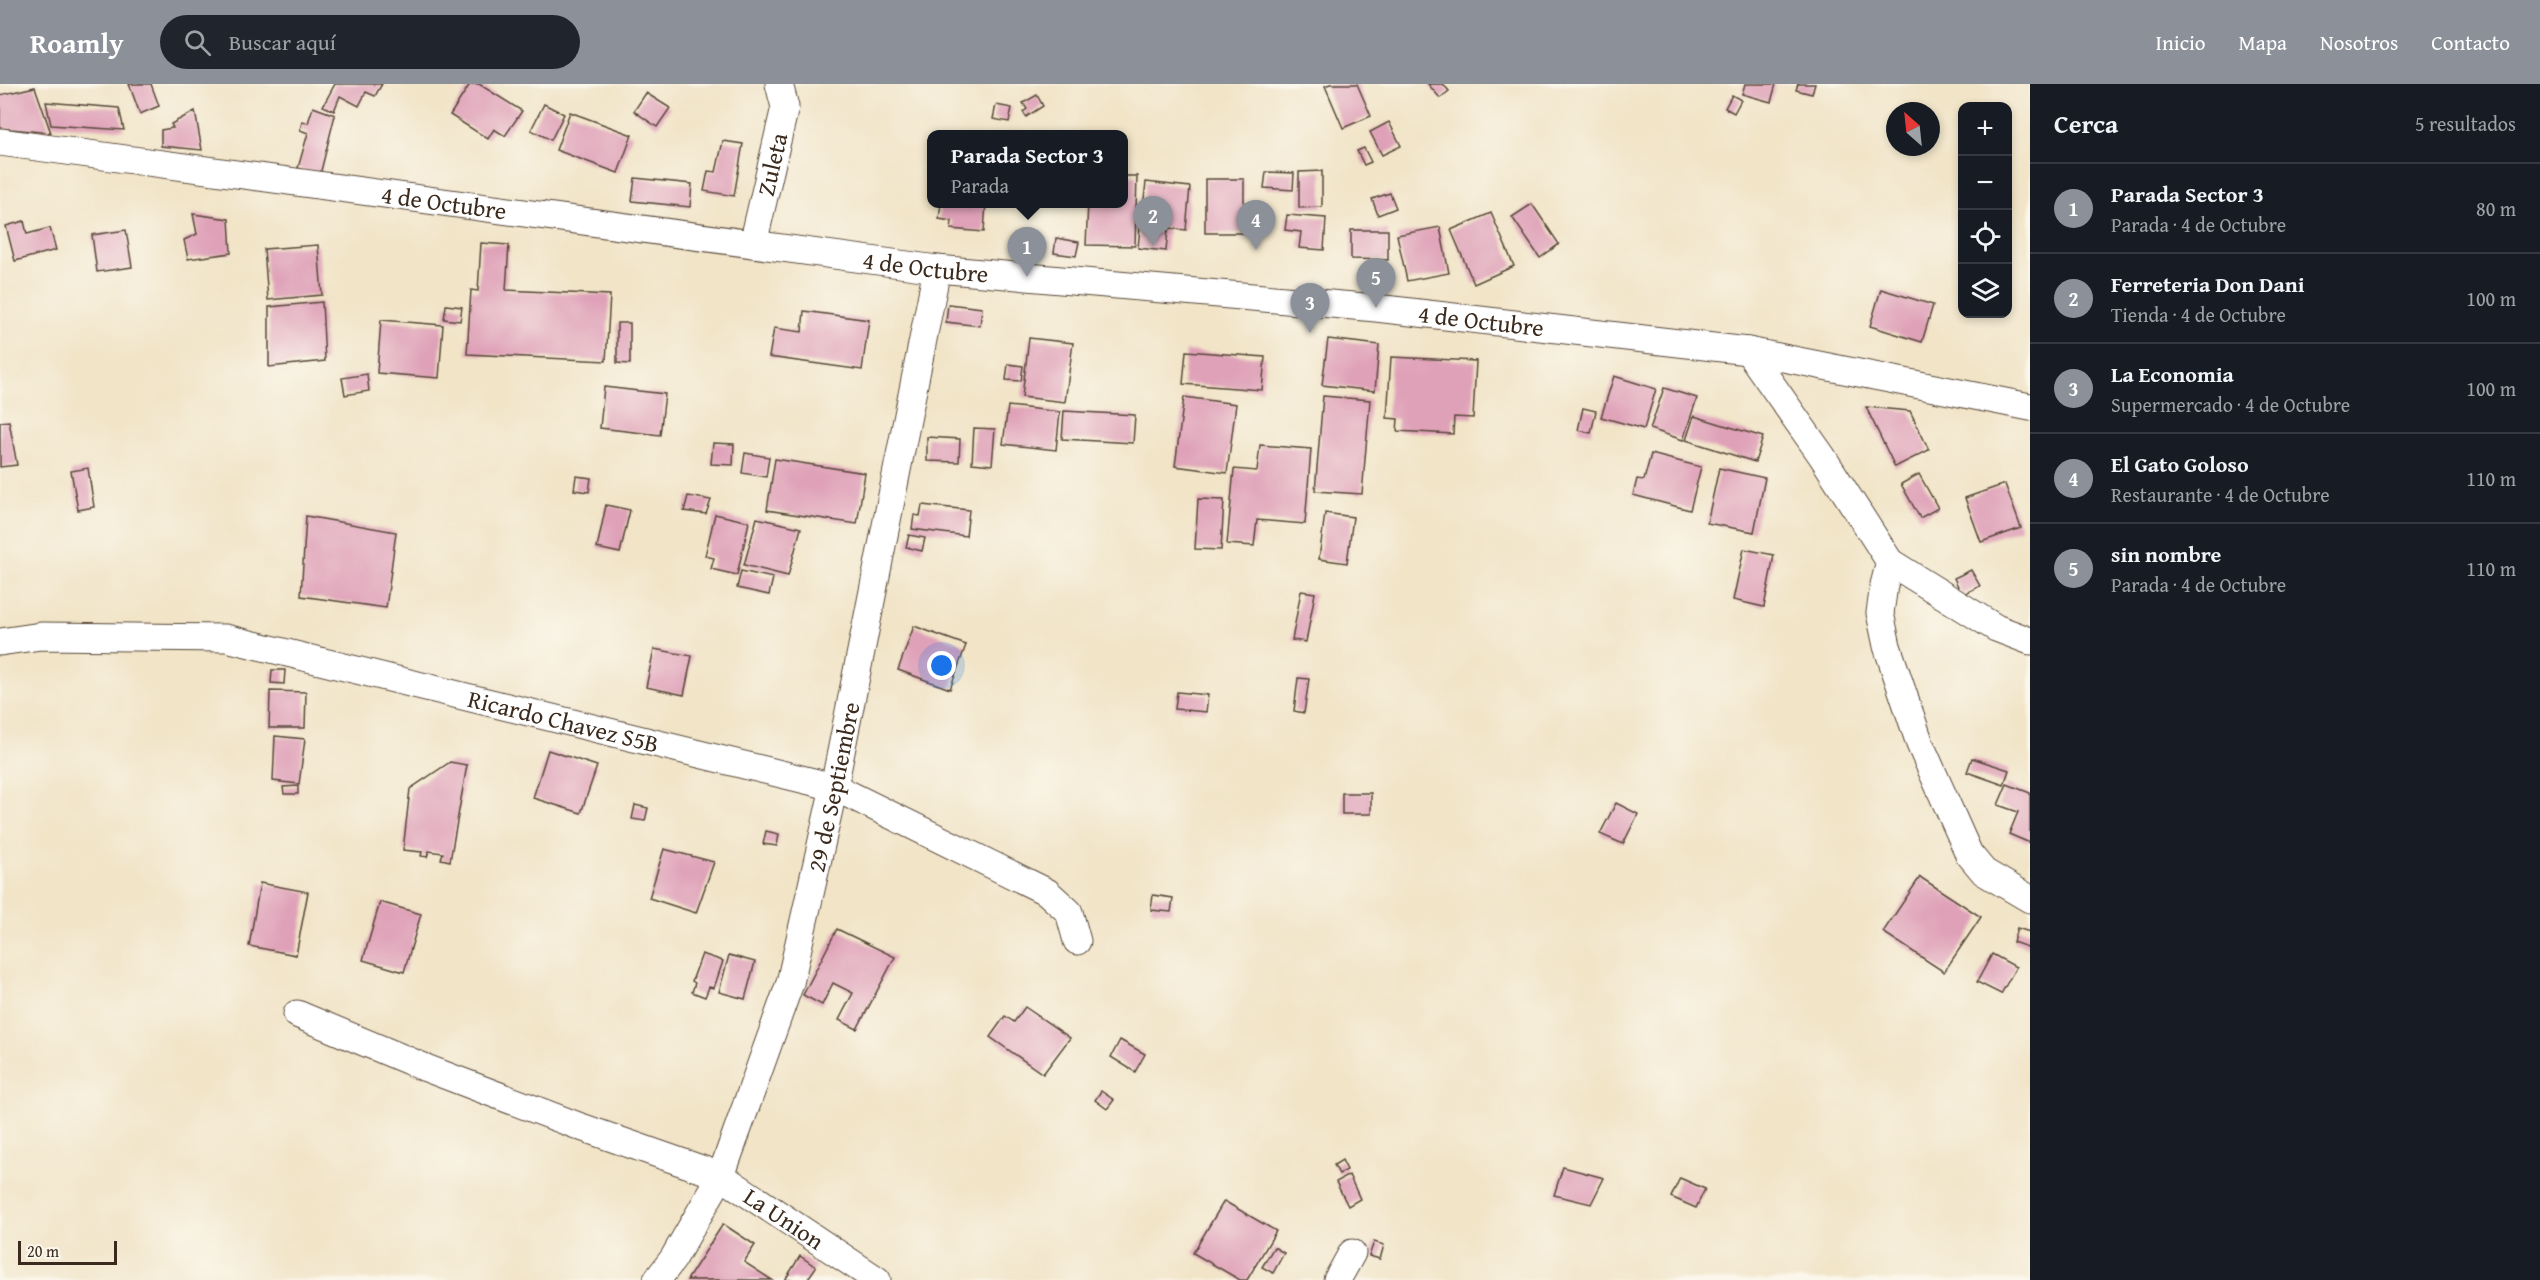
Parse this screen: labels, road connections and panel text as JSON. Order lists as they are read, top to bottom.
{
  "streets": {
    "street": [
      "Zuleta",
      "4 de Octubre",
      "Ricardo Chavez S5B",
      "29 de Septiembre",
      "La Union"
    ]
  },
  "crossings": [
    ["Zuleta", "4 de Octubre"],
    ["4 de Octubre", "29 de Septiembre"],
    ["Ricardo Chavez S5B", "29 de Septiembre"],
    ["29 de Septiembre", "La Union"]
  ],
  "scale_bar": "20 m",
  "north": "top left",
  "page": {
    "header": "Roamly",
    "search": "Buscar aquí",
    "nav": [
      "Inicio",
      "Mapa",
      "Nosotros",
      "Contacto"
    ],
    "heading": ["Cerca", "5 resultados"],
    "map_buttons": ["+", "−"],
    "popup": ["Parada Sector 3", "Parada"],
    "list": [
      {
        "mark": "1",
        "name": "Parada Sector 3",
        "note": "Parada · 4 de Octubre",
        "value": "80 m"
      },
      {
        "mark": "2",
        "name": "Ferreteria Don Dani",
        "note": "Tienda · 4 de Octubre",
        "value": "100 m"
      },
      {
        "mark": "3",
        "name": "La Economia",
        "note": "Supermercado · 4 de Octubre",
        "value": "100 m"
      },
      {
        "mark": "4",
        "name": "El Gato Goloso",
        "note": "Restaurante · 4 de Octubre",
        "value": "110 m"
      },
      {
        "mark": "5",
        "name": "sin nombre",
        "note": "Parada · 4 de Octubre",
        "value": "110 m"
      }
    ],
    "pins": [
      "2",
      "4",
      "1",
      "5",
      "3"
    ],
    "scale": "20 m"
  }
}
